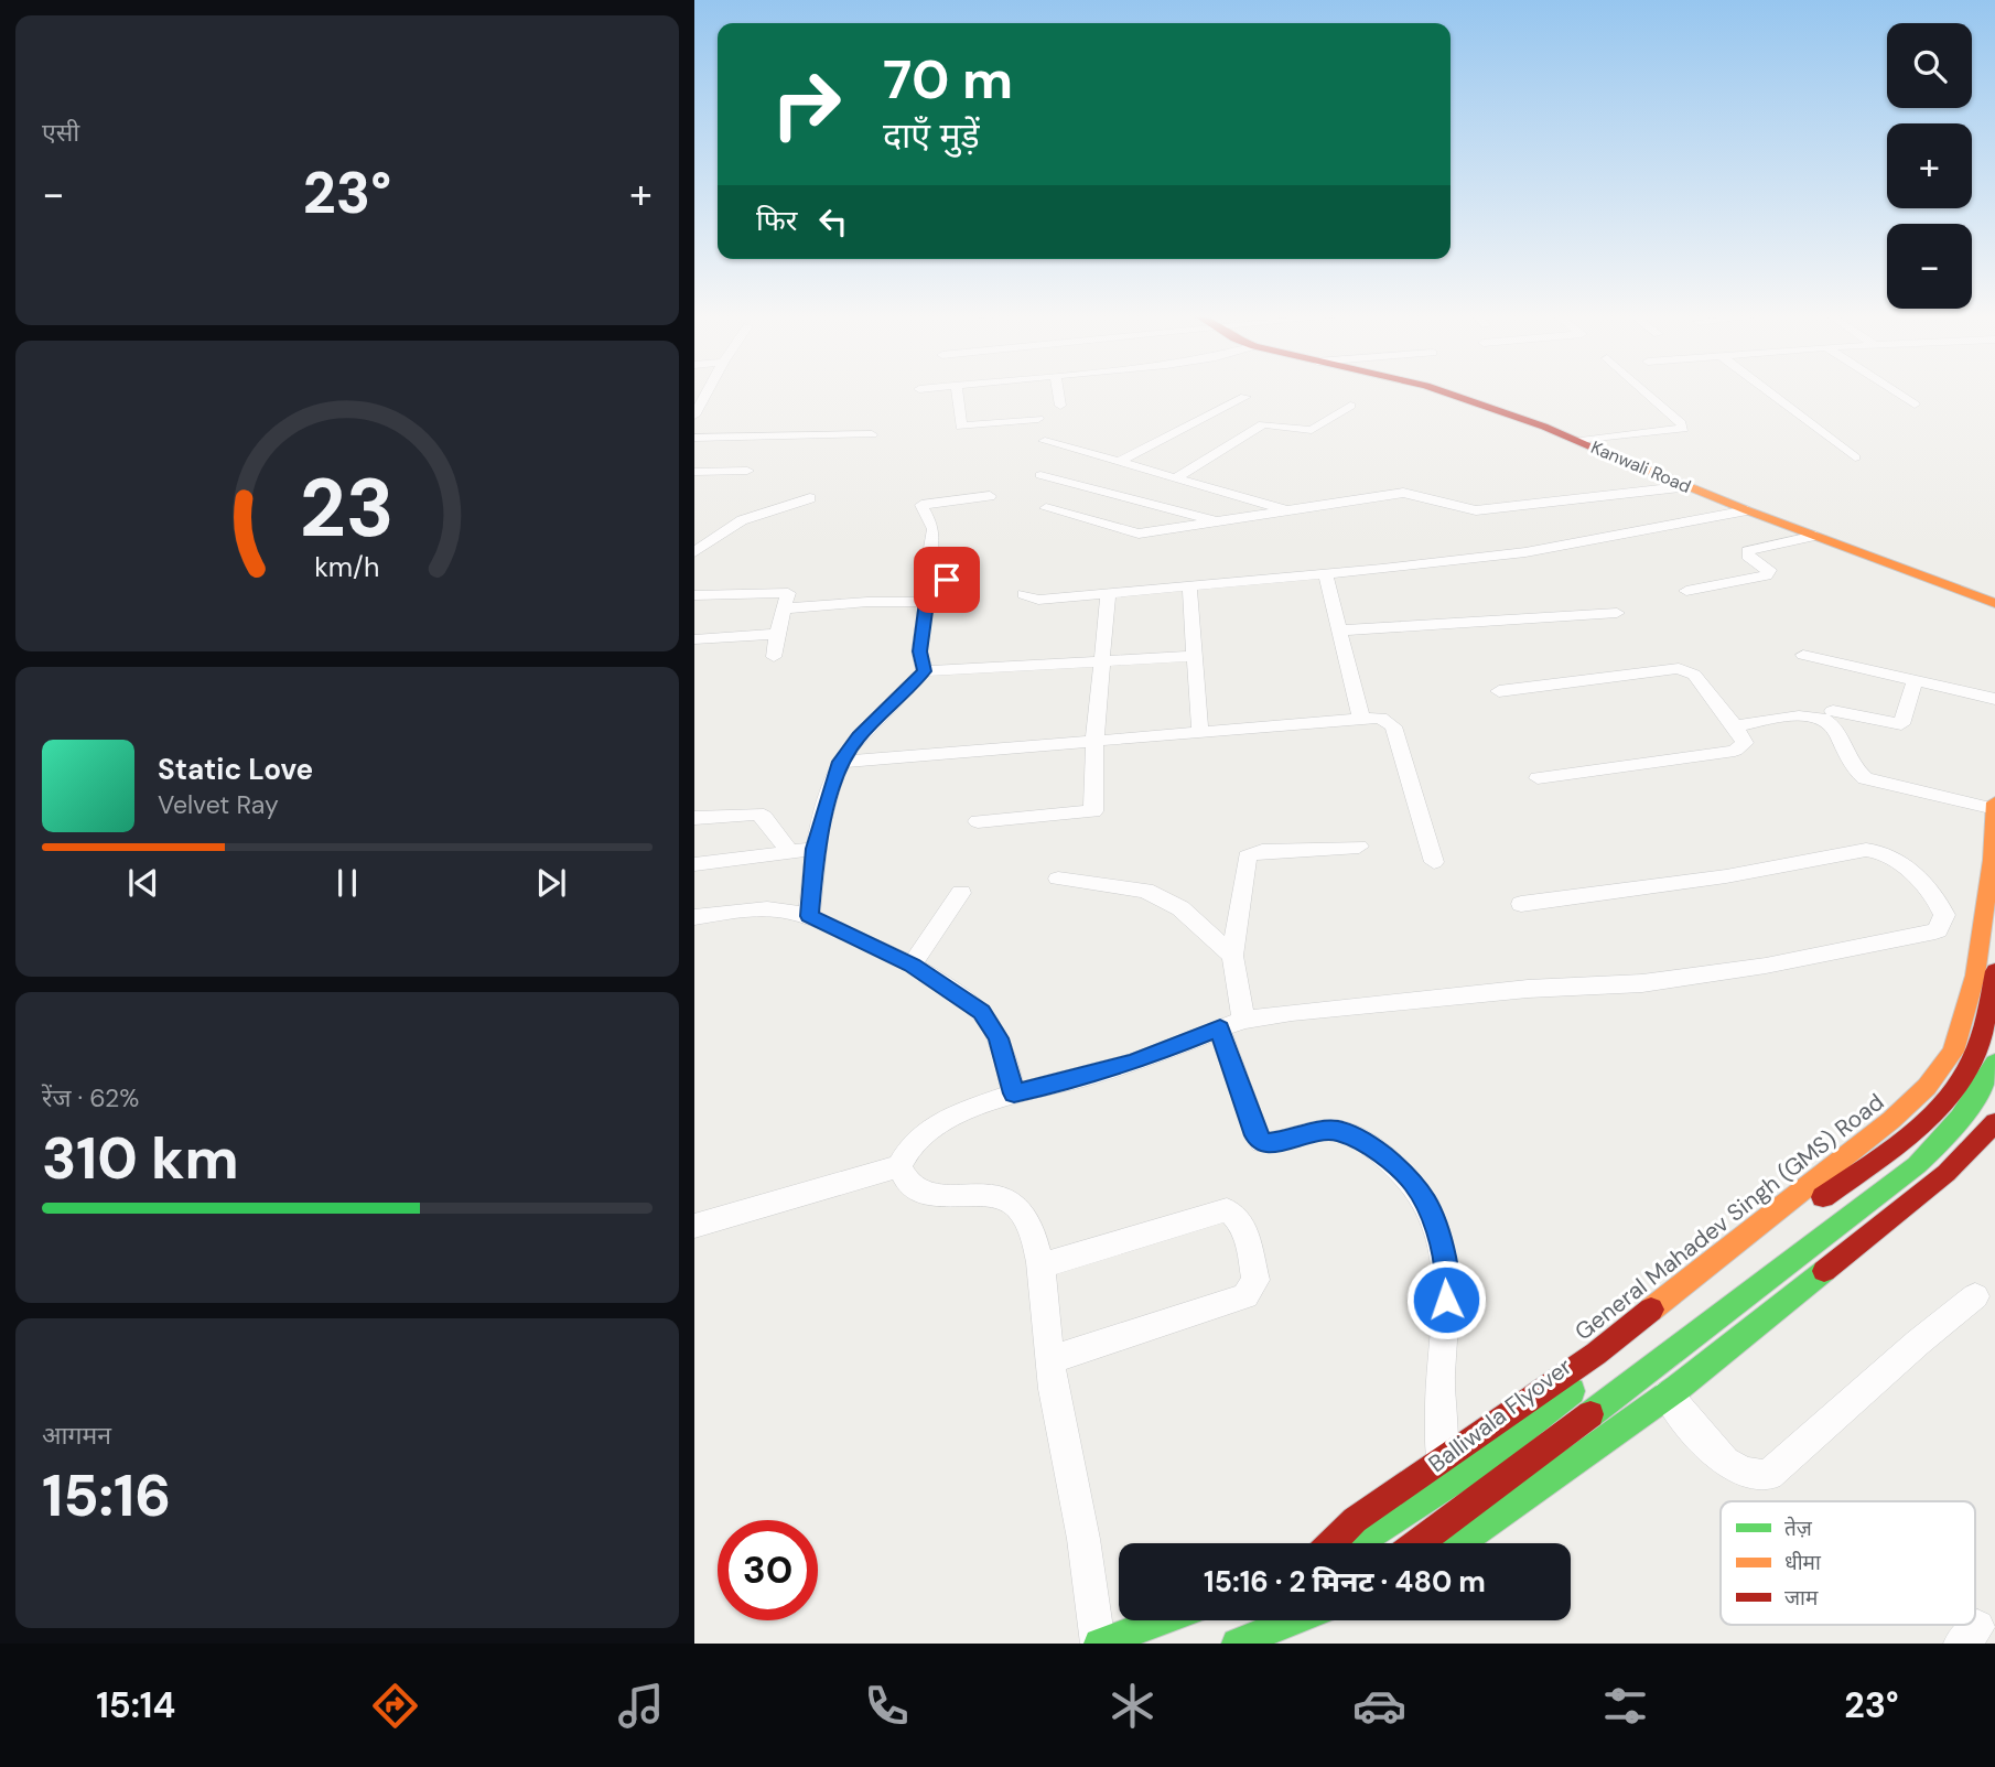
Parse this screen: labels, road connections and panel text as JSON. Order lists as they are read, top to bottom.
{
  "streets": {
    "street": ["Kanwali Road", "General Mahadev Singh (GMS) Road", "Balliwala Flyover"]
  },
  "legend": ["तेज़", "धीमा", "जाम"],
  "page": {
    "tile": [
      "एसी",
      ["रेंज · 62%", "310 km"],
      ["आगमन", "15:16"]
    ],
    "map_buttons": ["+", "−"],
    "turn": ["70 m", "दाएँ मुड़ें"],
    "heat": ["−", "23°", "+"],
    "then": "फिर",
    "song": ["Static Love", "Velvet Ray"],
    "limit": "30",
    "trip": "15:16 · 2 मिनट · 480 m",
    "tabs": ["15:14", "23°"],
    "gauge": ["23", "km/h"]
  }
}
